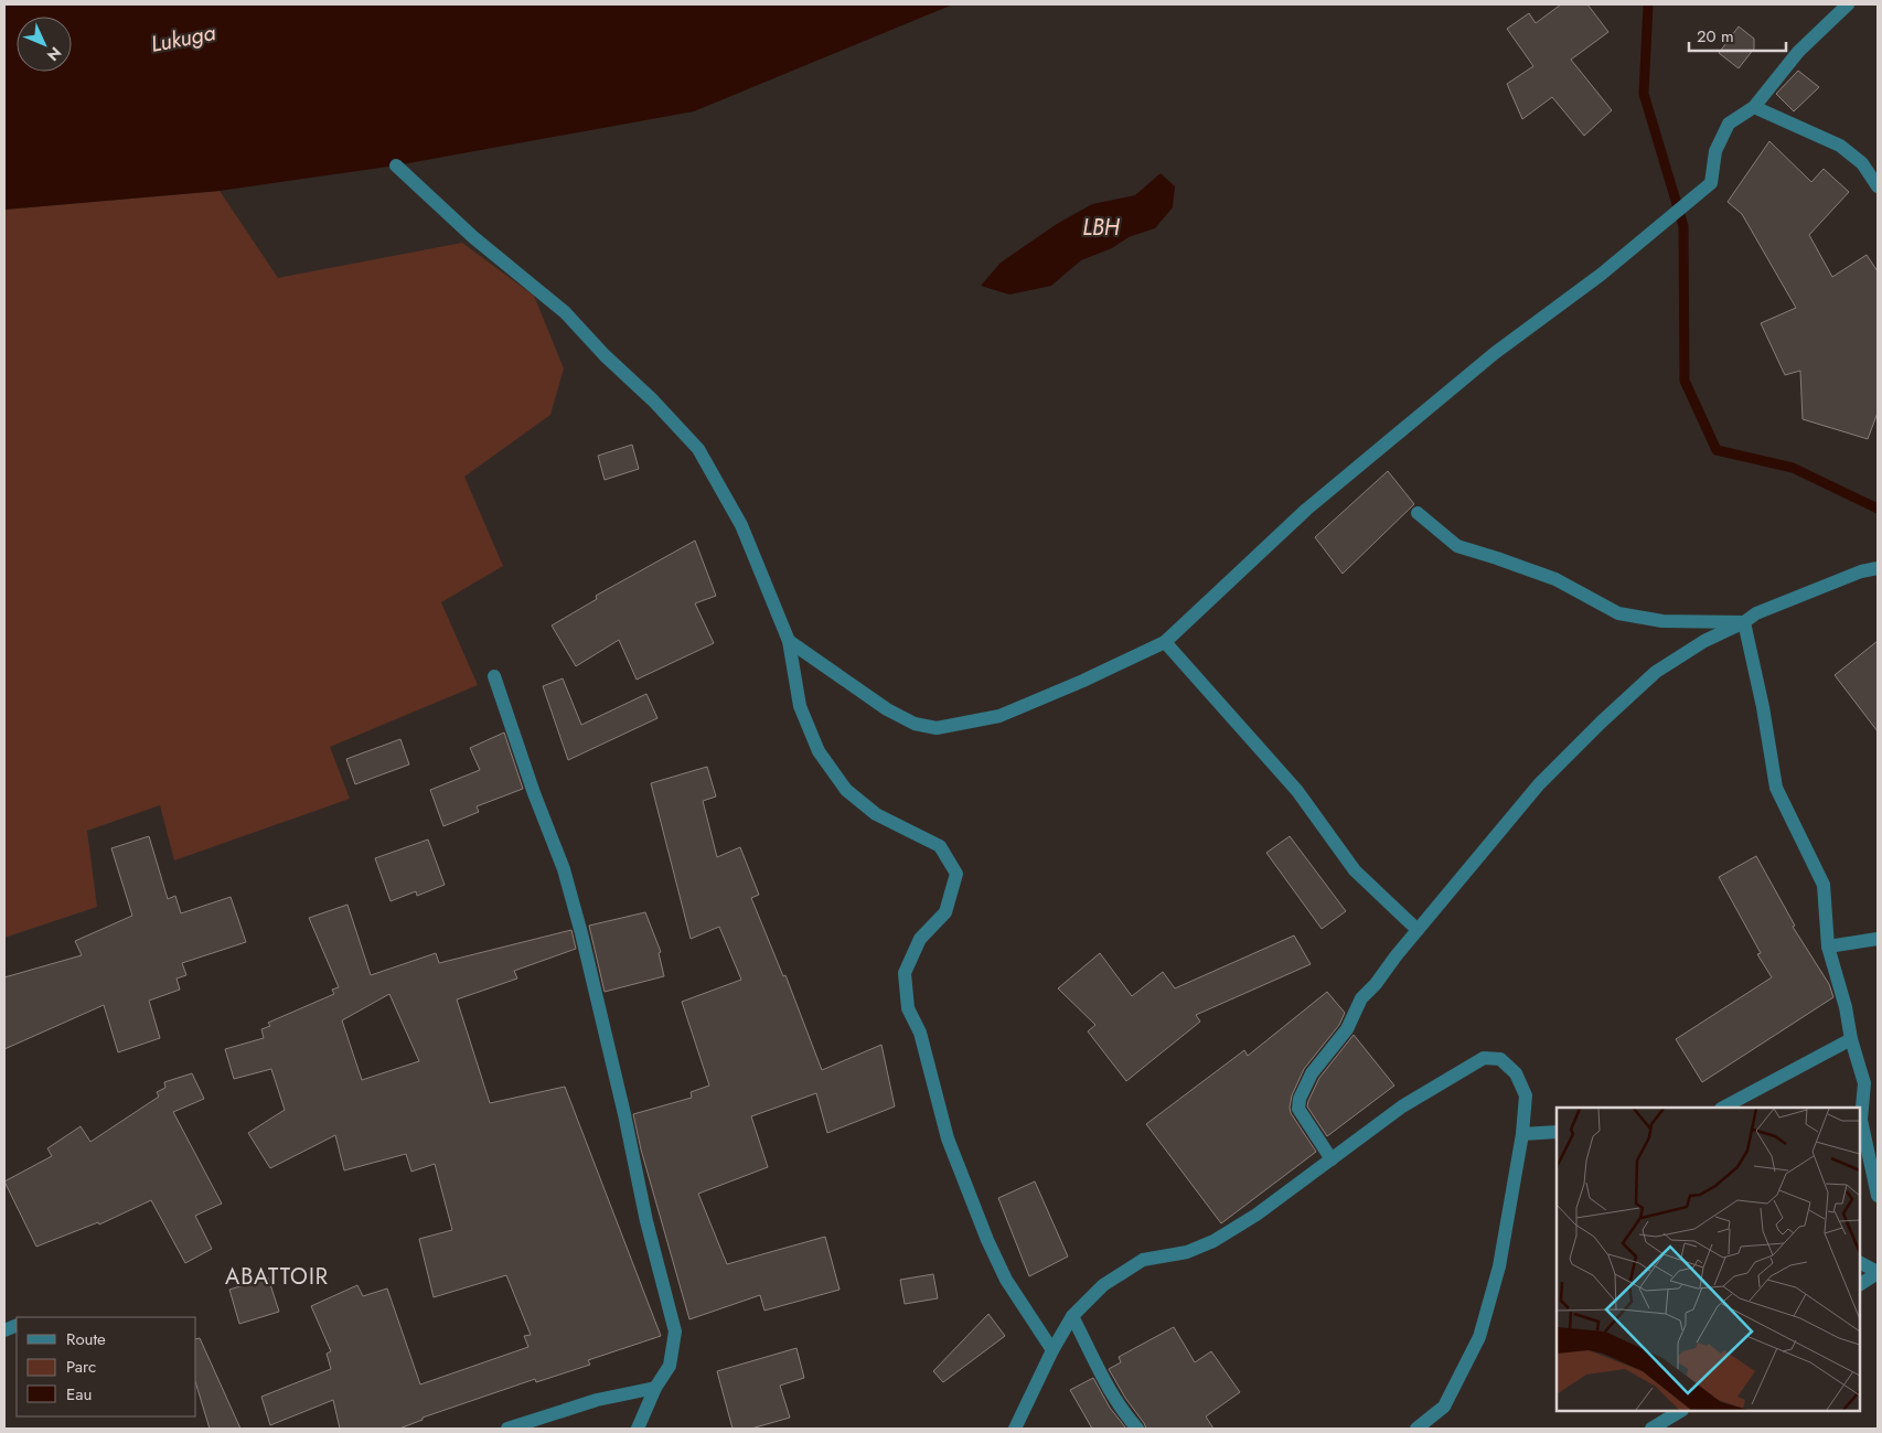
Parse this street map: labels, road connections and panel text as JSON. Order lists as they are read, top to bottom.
{
  "districts": ["ABATTOIR"],
  "water": ["Lukuga", "LBH"],
  "legend": ["Route", "Parc", "Eau"],
  "scale_bar": "20 m",
  "north": "bottom right"
}
